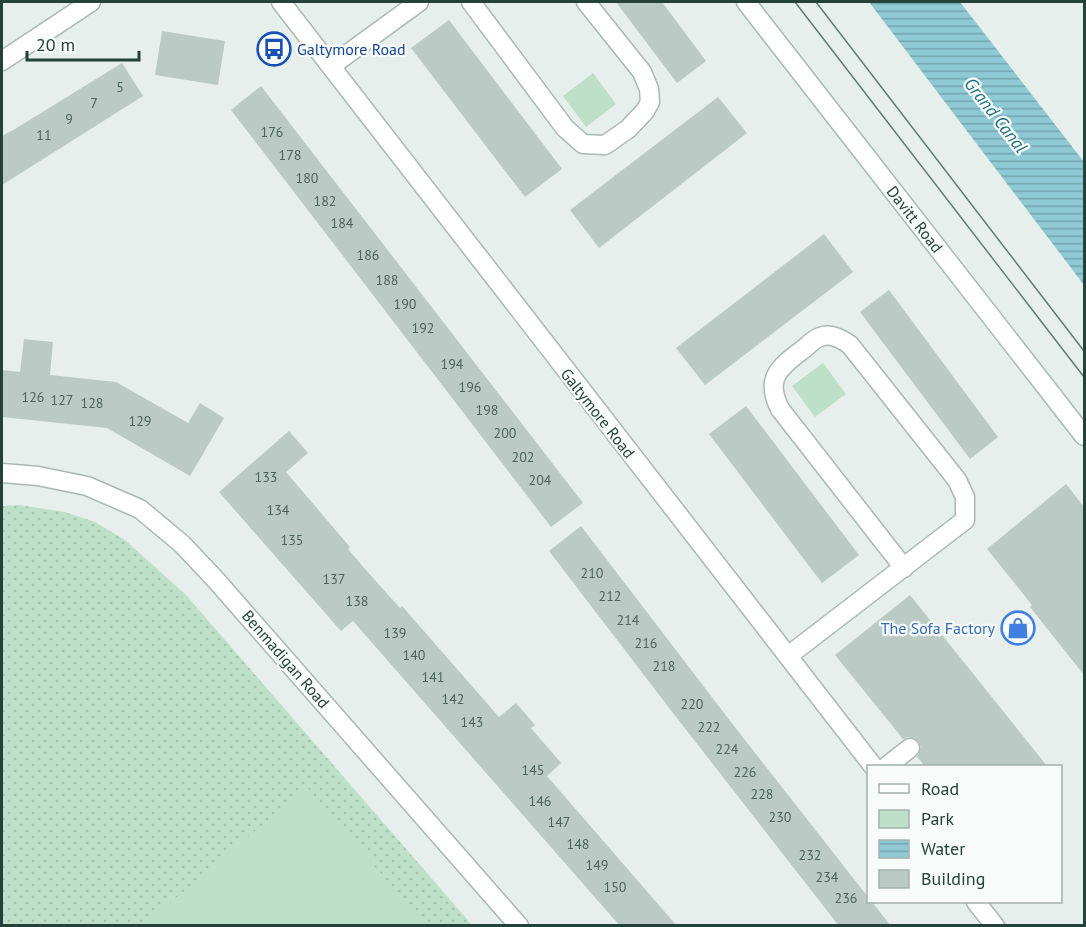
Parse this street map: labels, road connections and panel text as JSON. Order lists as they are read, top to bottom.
{
  "streets": {
    "street": ["Davitt Road", "Galtymore Road", "Benmadigan Road"]
  },
  "water": ["Grand Canal"],
  "places": {
    "bus stop": ["Galtymore Road"],
    "shop": ["The Sofa Factory"]
  },
  "house_numbers": [
    "5",
    "7",
    "9",
    "176",
    "11",
    "178",
    "180",
    "182",
    "184",
    "186",
    "188",
    "190",
    "192",
    "194",
    "196",
    "126",
    "127",
    "128",
    "198",
    "129",
    "200",
    "202",
    "133",
    "204",
    "134",
    "135",
    "210",
    "137",
    "212",
    "138",
    "214",
    "139",
    "216",
    "140",
    "218",
    "141",
    "142",
    "220",
    "143",
    "222",
    "224",
    "145",
    "226",
    "228",
    "146",
    "230",
    "147",
    "148",
    "232",
    "149",
    "234",
    "150",
    "236"
  ],
  "legend": [
    "Road",
    "Park",
    "Water",
    "Building"
  ],
  "scale_bar": "20 m"
}
